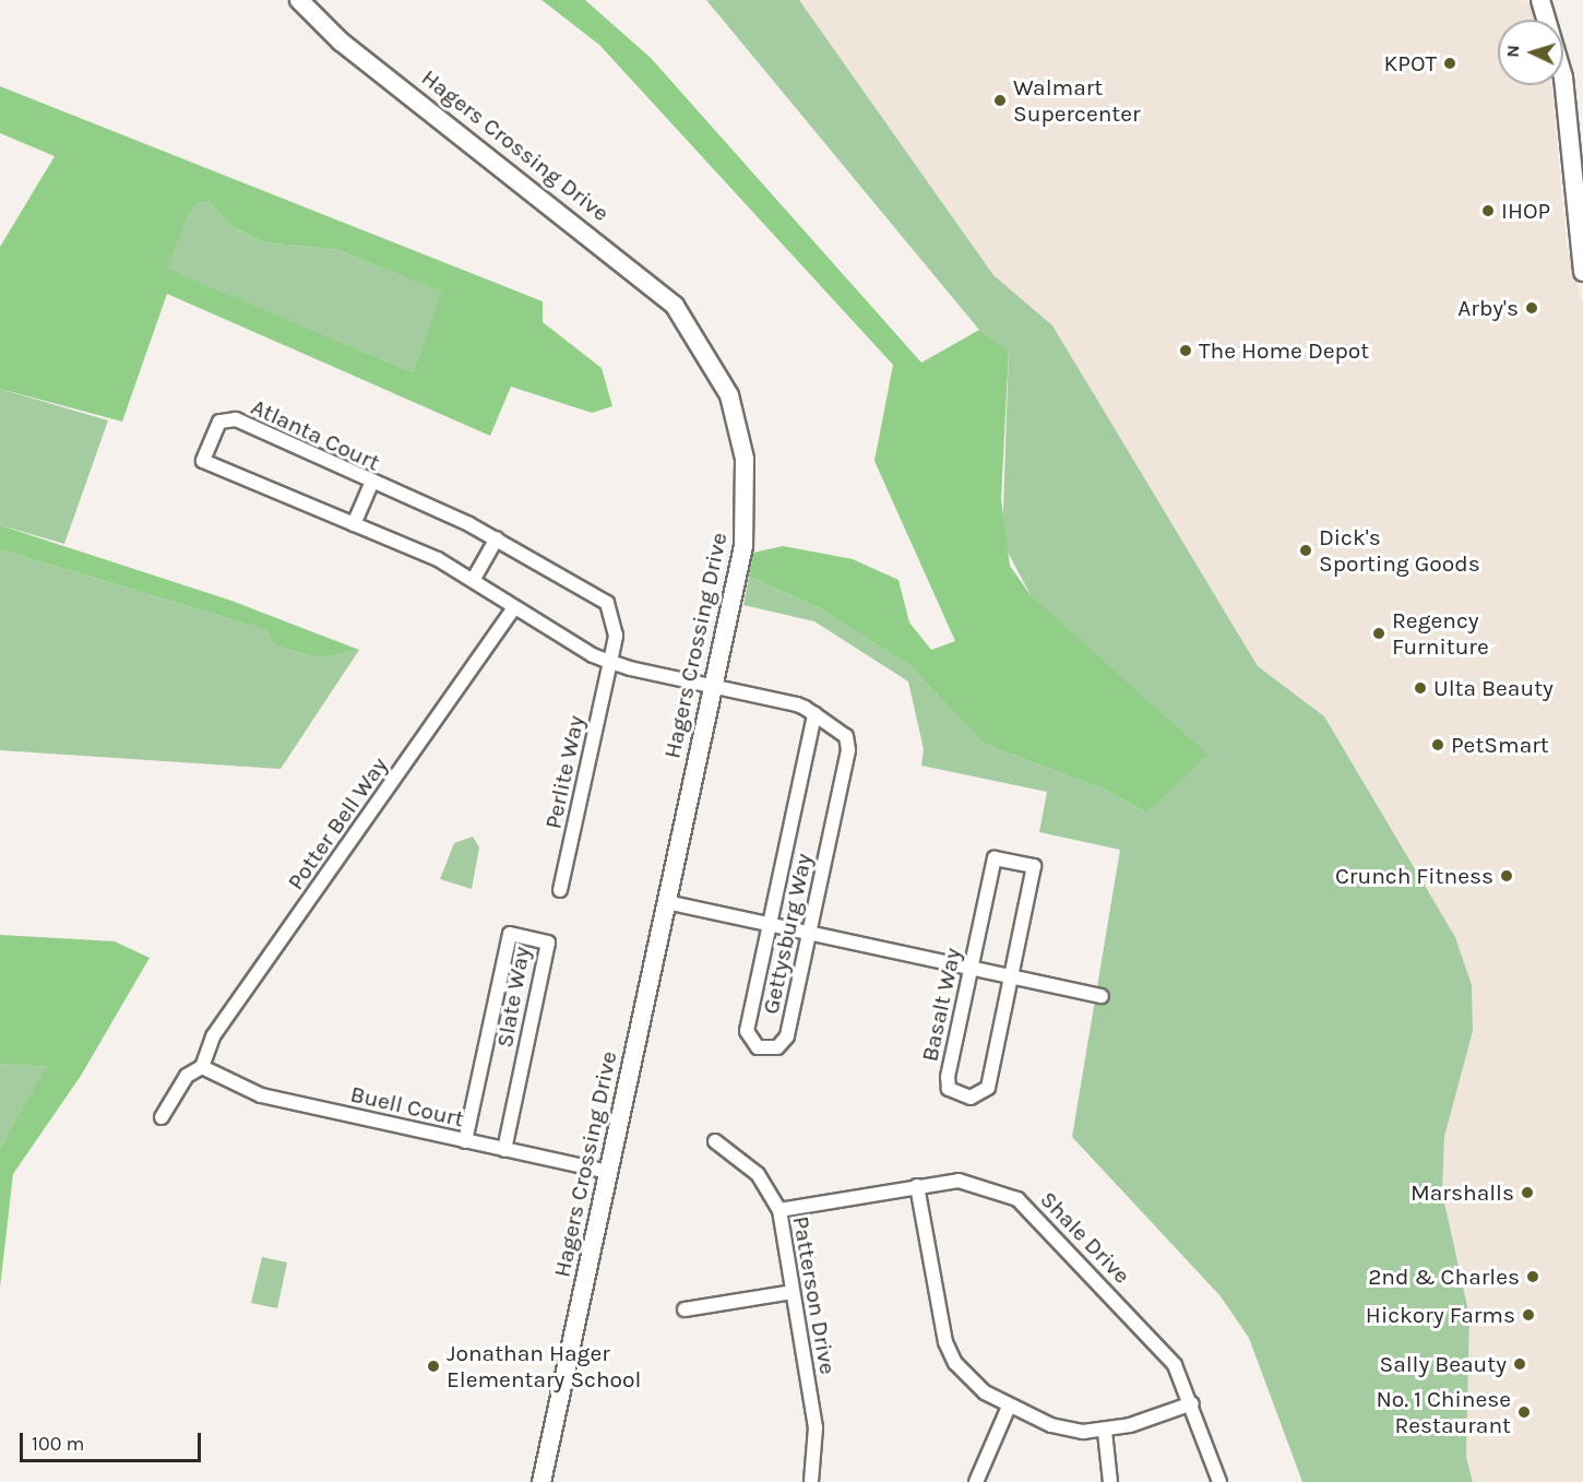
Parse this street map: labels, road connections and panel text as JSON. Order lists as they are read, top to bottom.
{
  "streets": {
    "street": [
      "Hagers Crossing Drive",
      "Atlanta Court",
      "Perlite Way",
      "Potter Bell Way",
      "Gettysburg Way",
      "Slate Way",
      "Basalt Way",
      "Buell Court",
      "Shale Drive",
      "Patterson Drive"
    ]
  },
  "crossings": [
    ["Hagers Crossing Drive", "Atlanta Court"],
    ["Hagers Crossing Drive", "Gettysburg Way"],
    ["Hagers Crossing Drive", "Buell Court"],
    ["Atlanta Court", "Perlite Way"],
    ["Atlanta Court", "Potter Bell Way"],
    ["Atlanta Court", "Gettysburg Way"],
    ["Potter Bell Way", "Buell Court"],
    ["Slate Way", "Buell Court"],
    ["Shale Drive", "Patterson Drive"]
  ],
  "places": [
    "KPOT",
    "Walmart Supercenter",
    "IHOP",
    "Arby's",
    "The Home Depot",
    "Dick's Sporting Goods",
    "Regency Furniture",
    "Ulta Beauty",
    "PetSmart",
    "Crunch Fitness",
    "Marshalls",
    "2nd & Charles",
    "Hickory Farms",
    "Sally Beauty",
    "Jonathan Hager Elementary School",
    "No. 1 Chinese Restaurant"
  ],
  "scale_bar": "100 m",
  "north": "left"
}
